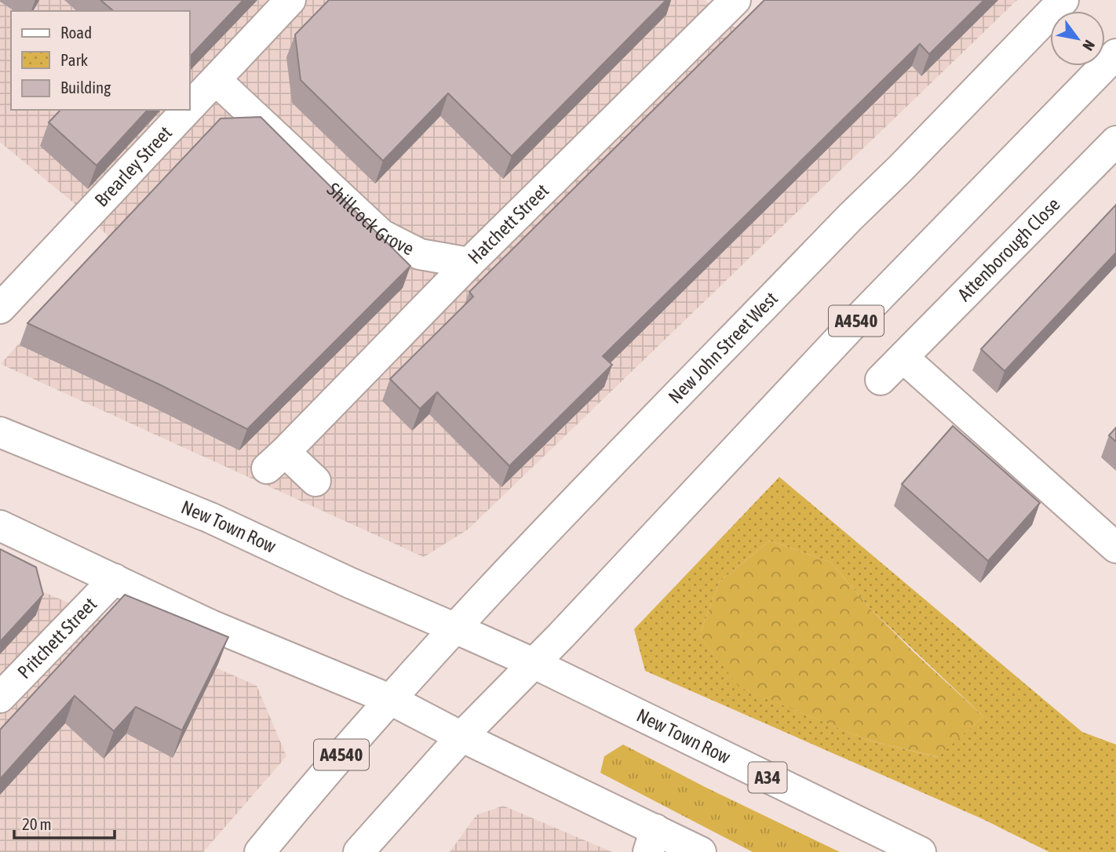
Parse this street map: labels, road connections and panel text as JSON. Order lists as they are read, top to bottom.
{
  "streets": {
    "main road": [
      "Brearley Street",
      "Shillcock Grove",
      "Hatchett Street",
      "Attenborough Close",
      "A4540",
      "New John Street West",
      "New Town Row",
      "Pritchett Street",
      "A34"
    ]
  },
  "crossings": [
    ["Brearley Street", "Shillcock Grove"],
    ["Shillcock Grove", "Hatchett Street"],
    ["A4540", "New John Street West"],
    ["A4540", "New Town Row"],
    ["A4540", "A34"],
    ["New John Street West", "New Town Row"],
    ["New John Street West", "A34"],
    ["New Town Row", "A34"]
  ],
  "legend": ["Road", "Park", "Building"],
  "scale_bar": "20 m",
  "north": "bottom right"
}
